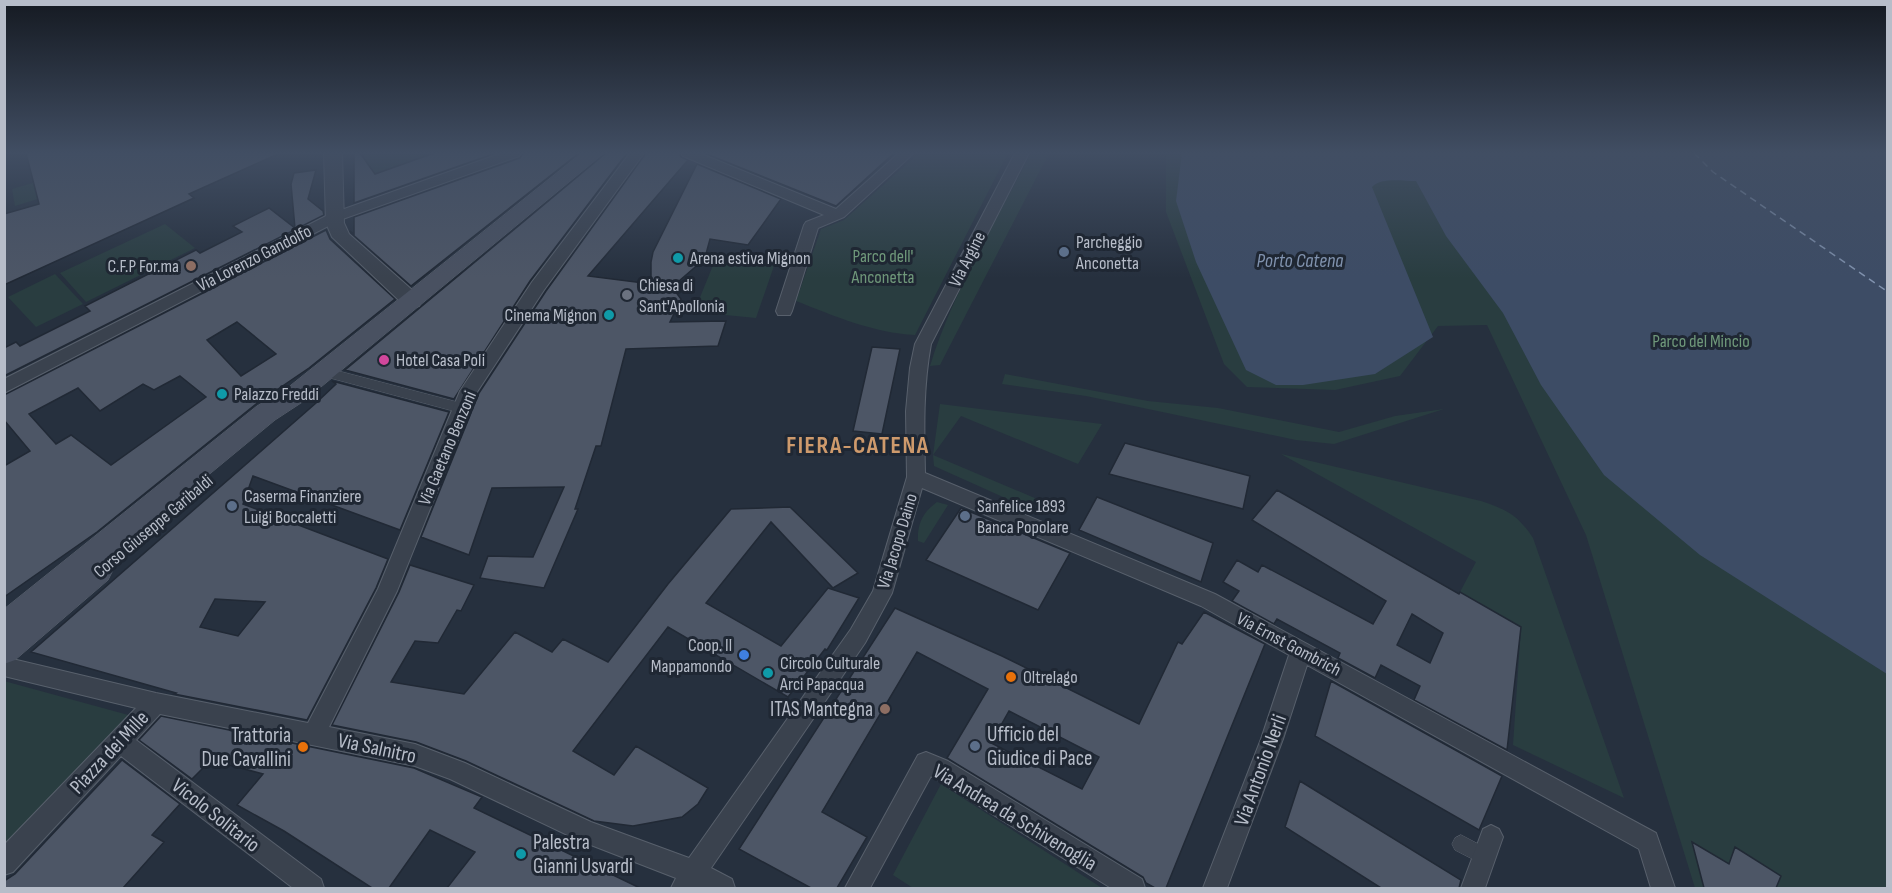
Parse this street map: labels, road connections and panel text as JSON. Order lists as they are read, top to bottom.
{
  "streets": {
    "main road": ["Corso Giuseppe Garibaldi"],
    "street": [
      "Via Lorenzo Gandolfo",
      "Via Argine",
      "Via Gaetano Benzoni",
      "Via Jacopo Daino",
      "Via Ernst Gombrich",
      "Via Salnitro",
      "Piazza dei Mille",
      "Via Antonio Nerli",
      "Vicolo Solitario",
      "Via Andrea da Schivenoglia"
    ]
  },
  "crossings": [
    ["Via Argine", "Via Jacopo Daino"],
    ["Via Gaetano Benzoni", "Via Salnitro"],
    ["Via Jacopo Daino", "Via Ernst Gombrich"],
    ["Via Jacopo Daino", "Via Salnitro"],
    ["Via Ernst Gombrich", "Via Antonio Nerli"],
    ["Via Salnitro", "Piazza dei Mille"],
    ["Piazza dei Mille", "Vicolo Solitario"]
  ],
  "districts": ["FIERA-CATENA"],
  "water": ["Porto Catena"],
  "parks": ["Parco dell' Anconetta", "Parco del Mincio"],
  "places": [
    "Parcheggio Anconetta",
    "Arena estiva Mignon",
    "C.F.P For.ma",
    "Chiesa di Sant'Apollonia",
    "Cinema Mignon",
    "Hotel Casa Poli",
    "Palazzo Freddi",
    "Caserma Finanziere Luigi Boccaletti",
    "Sanfelice 1893 Banca Popolare",
    "Coop. Il Mappamondo",
    "Circolo Culturale Arci Papacqua",
    "Oltrelago",
    "ITAS Mantegna",
    "Ufficio del Giudice di Pace",
    "Trattoria Due Cavallini",
    "Palestra Gianni Usvardi"
  ]
}
